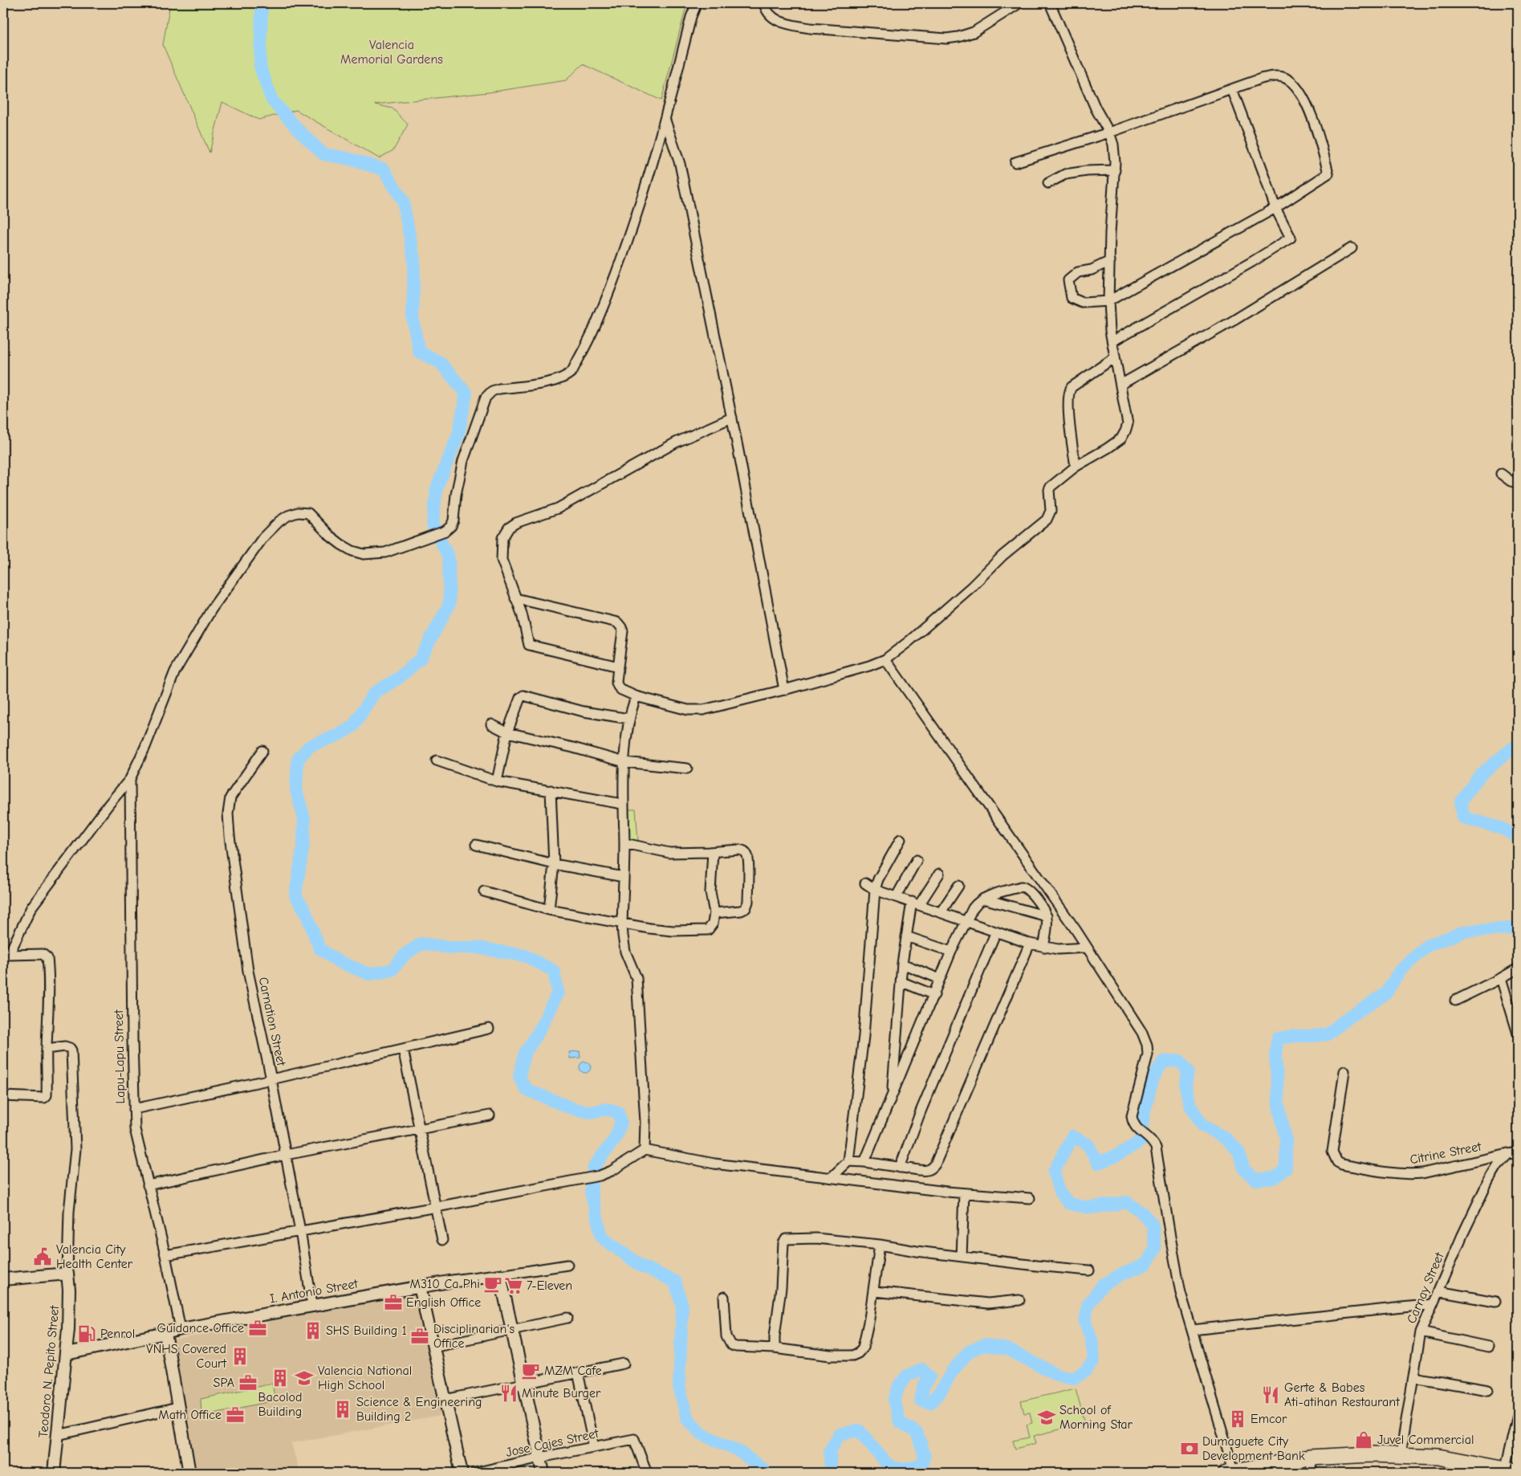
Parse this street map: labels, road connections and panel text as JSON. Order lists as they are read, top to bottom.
{
  "streets": {
    "street": [
      "Carnation Street",
      "Lapu-Lapu Street",
      "Citrine Street",
      "Carnay Street",
      "I. Antonio Street",
      "Teodoro N. Pepito Street",
      "Jose Cajes Street"
    ]
  },
  "crossings": [
    ["Carnation Street", "I. Antonio Street"],
    ["Lapu-Lapu Street", "I. Antonio Street"],
    ["Citrine Street", "Carnay Street"],
    ["I. Antonio Street", "Teodoro N. Pepito Street"]
  ],
  "parks": ["Valencia Memorial Gardens"],
  "places": {
    "public building": ["Valencia City Health Center"],
    "cafe": ["M310 Ca Phi", "MZM Cafe"],
    "supermarket": ["7-Eleven"],
    "office": [
      "English Office",
      "Guidance Office",
      "Disciplinarian's Office",
      "SPA",
      "Math Office"
    ],
    "building": [
      "SHS Building 1",
      "VNHS Covered Court",
      "Bacolod Building",
      "Science & Engineering Building 2",
      "Emcor"
    ],
    "fuel station": ["Penrol"],
    "school or university": ["Valencia National High School", "School of Morning Star"],
    "restaurant": ["Minute Burger", "Gerte & Babes Ati-atihan Restaurant"],
    "shop": ["Juvel Commercial"],
    "bank": ["Dumaguete City Development Bank"]
  }
}
